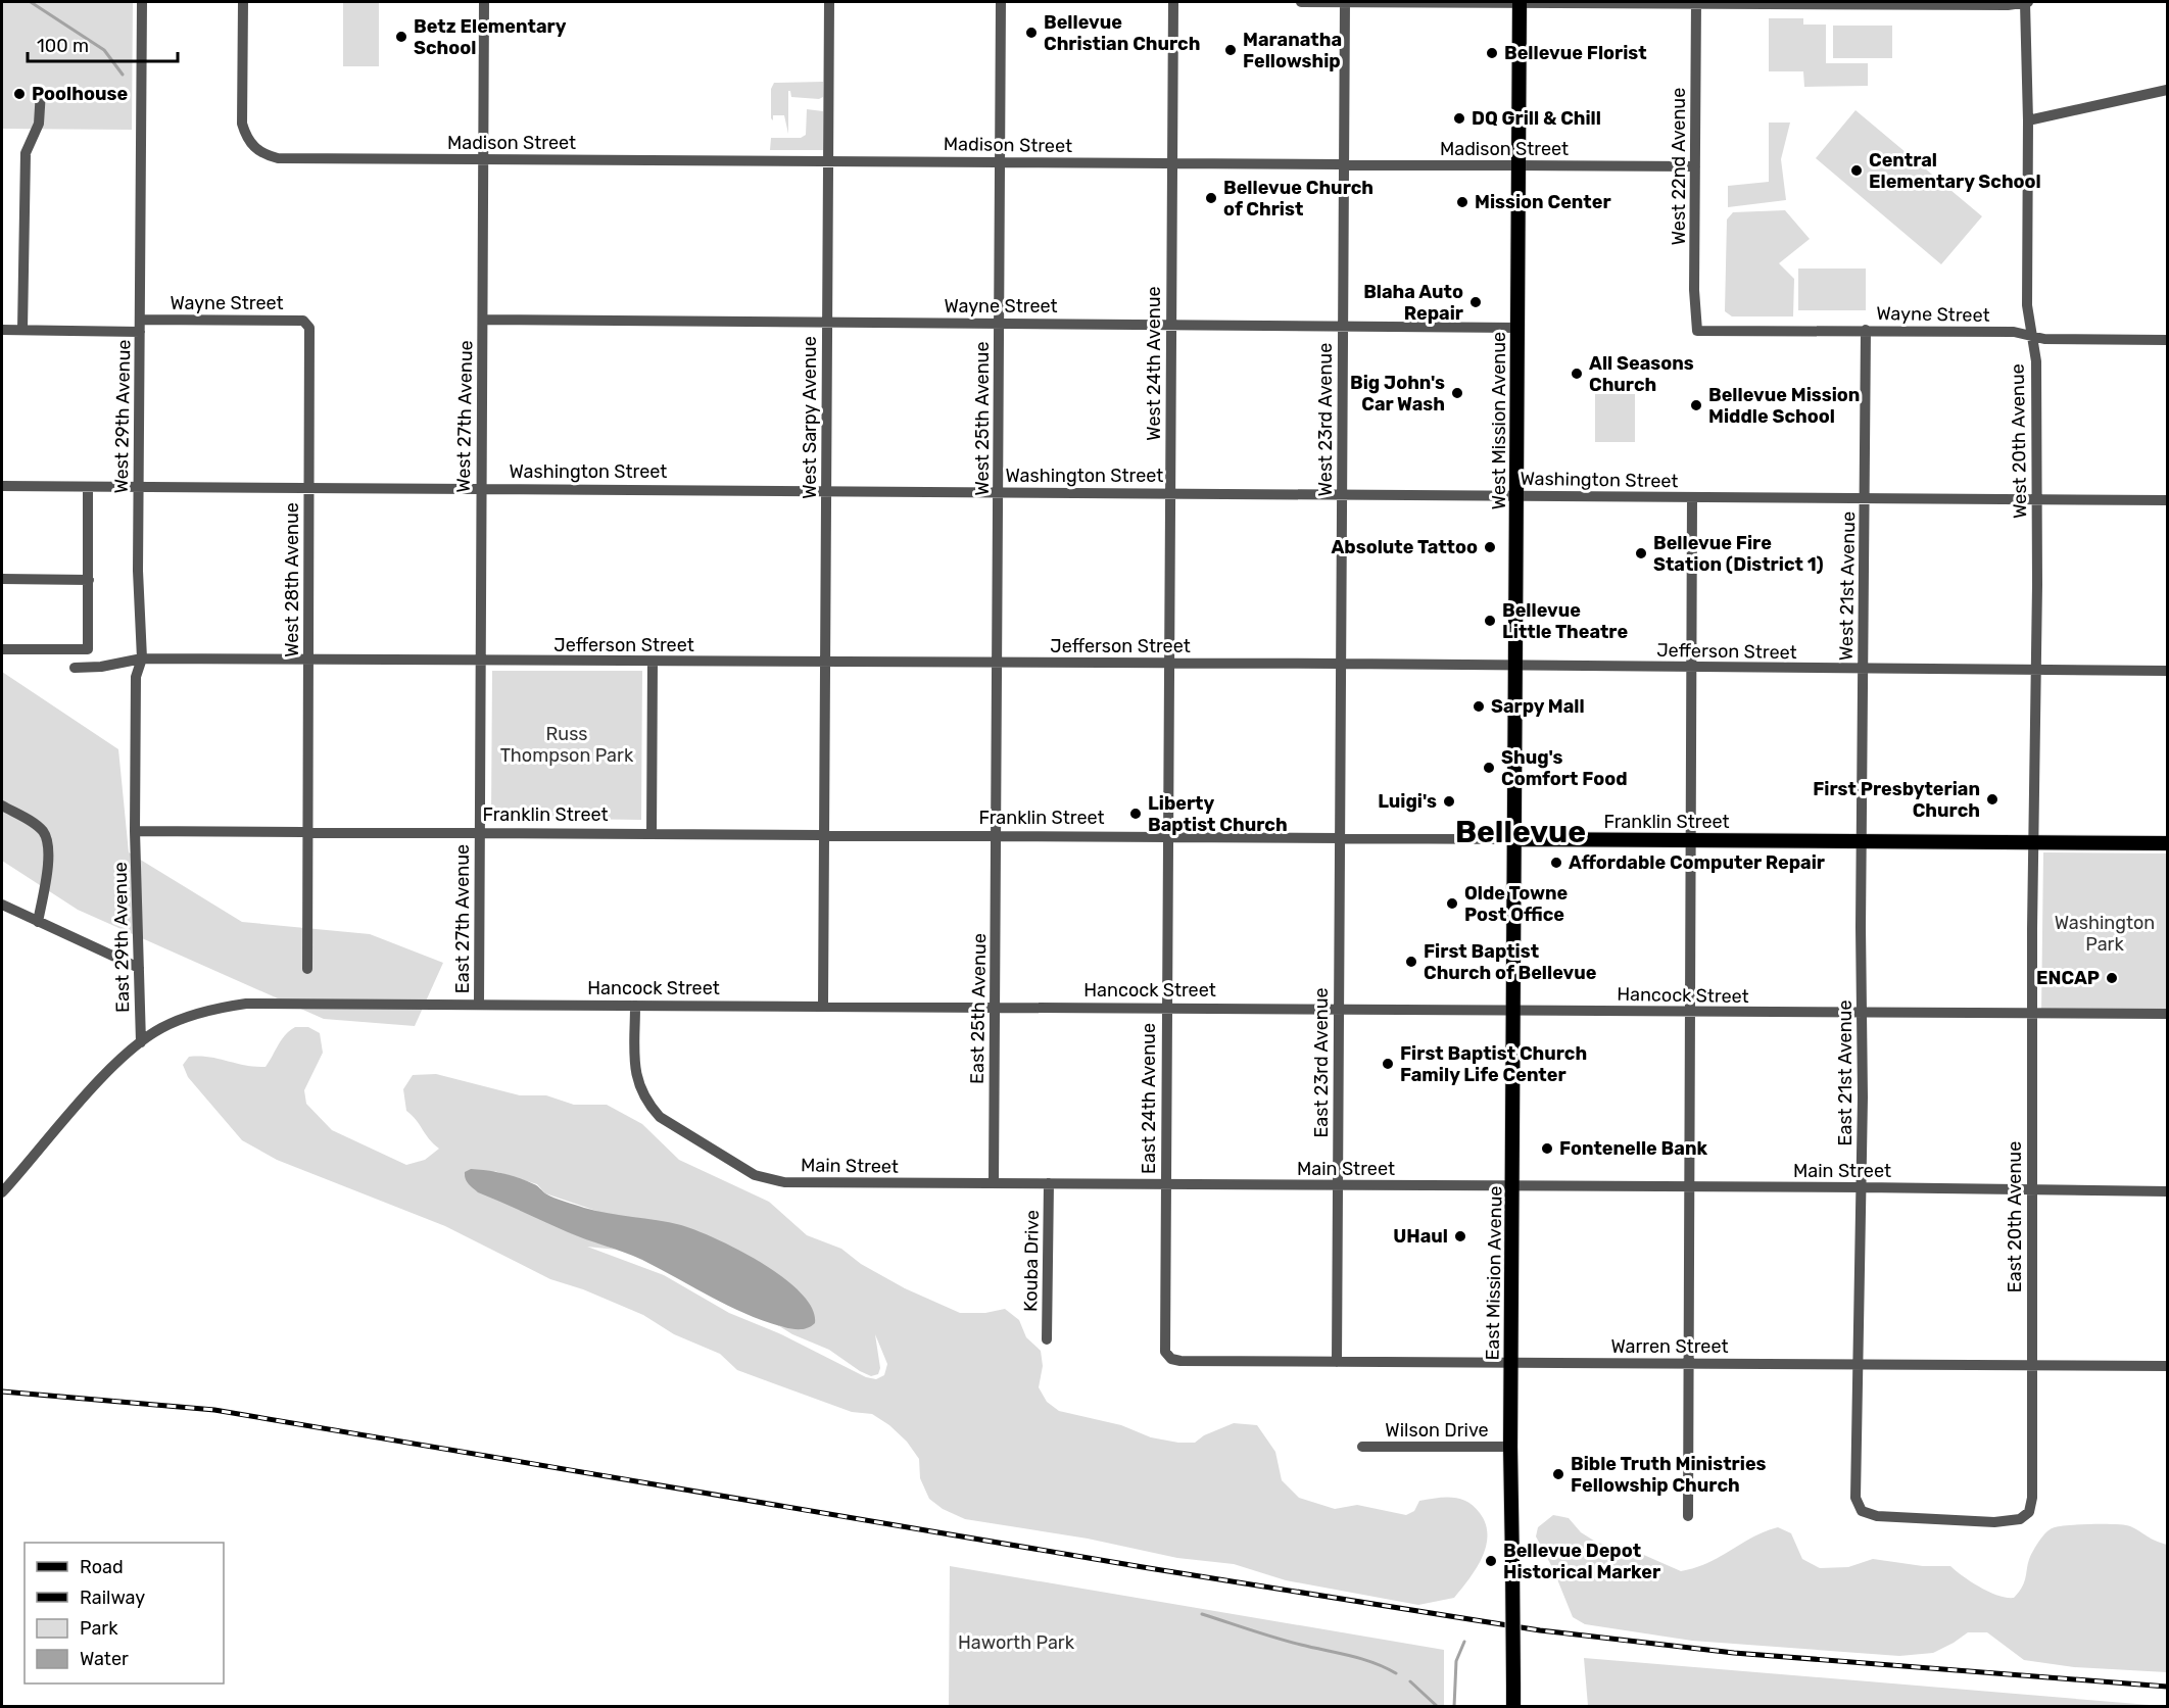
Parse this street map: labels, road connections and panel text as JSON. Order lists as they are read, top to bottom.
{
  "streets": {
    "main road": ["West Mission Avenue", "Franklin Street", "East Mission Avenue"],
    "street": [
      "Madison Street",
      "West 22nd Avenue",
      "Wayne Street",
      "West 24th Avenue",
      "West 29th Avenue",
      "West 27th Avenue",
      "West Sarpy Avenue",
      "West 25th Avenue",
      "West 23rd Avenue",
      "West 20th Avenue",
      "Washington Street",
      "West 28th Avenue",
      "West 21st Avenue",
      "Jefferson Street",
      "East 27th Avenue",
      "East 29th Avenue",
      "Hancock Street",
      "East 25th Avenue",
      "East 23rd Avenue",
      "East 21st Avenue",
      "East 24th Avenue",
      "Main Street",
      "East 20th Avenue",
      "Kouba Drive",
      "Warren Street",
      "Wilson Drive"
    ]
  },
  "crossings": [
    ["Madison Street", "West 22nd Avenue"],
    ["Madison Street", "West 24th Avenue"],
    ["Madison Street", "West 27th Avenue"],
    ["Madison Street", "West Sarpy Avenue"],
    ["Madison Street", "West 25th Avenue"],
    ["Madison Street", "West 23rd Avenue"],
    ["Madison Street", "West Mission Avenue"],
    ["West 22nd Avenue", "Wayne Street"],
    ["Wayne Street", "West 24th Avenue"],
    ["Wayne Street", "West 29th Avenue"],
    ["Wayne Street", "West 27th Avenue"],
    ["Wayne Street", "West Sarpy Avenue"],
    ["Wayne Street", "West 25th Avenue"],
    ["Wayne Street", "West 23rd Avenue"],
    ["Wayne Street", "West Mission Avenue"],
    ["Wayne Street", "West 20th Avenue"],
    ["Wayne Street", "West 28th Avenue"],
    ["Wayne Street", "West 21st Avenue"],
    ["West 24th Avenue", "Washington Street"],
    ["West 24th Avenue", "Jefferson Street"],
    ["West 24th Avenue", "Franklin Street"],
    ["West 24th Avenue", "East 24th Avenue"],
    ["West 29th Avenue", "Washington Street"],
    ["West 29th Avenue", "Jefferson Street"],
    ["West 29th Avenue", "Franklin Street"],
    ["West 29th Avenue", "East 29th Avenue"],
    ["West 27th Avenue", "Washington Street"],
    ["West 27th Avenue", "Jefferson Street"],
    ["West 27th Avenue", "Franklin Street"],
    ["West 27th Avenue", "East 27th Avenue"],
    ["West Sarpy Avenue", "Washington Street"],
    ["West Sarpy Avenue", "Jefferson Street"],
    ["West Sarpy Avenue", "Franklin Street"],
    ["West Sarpy Avenue", "Hancock Street"],
    ["West 25th Avenue", "Washington Street"],
    ["West 25th Avenue", "Jefferson Street"],
    ["West 25th Avenue", "Franklin Street"],
    ["West 25th Avenue", "East 25th Avenue"],
    ["West 23rd Avenue", "Washington Street"],
    ["West 23rd Avenue", "Jefferson Street"],
    ["West 23rd Avenue", "Franklin Street"],
    ["West 23rd Avenue", "East 23rd Avenue"],
    ["West Mission Avenue", "Washington Street"],
    ["West Mission Avenue", "Jefferson Street"],
    ["West Mission Avenue", "Franklin Street"],
    ["West Mission Avenue", "East Mission Avenue"],
    ["West 20th Avenue", "Washington Street"],
    ["West 20th Avenue", "Jefferson Street"],
    ["West 20th Avenue", "Franklin Street"],
    ["West 20th Avenue", "East 20th Avenue"],
    ["Washington Street", "West 28th Avenue"],
    ["Washington Street", "West 21st Avenue"],
    ["West 28th Avenue", "Jefferson Street"],
    ["West 28th Avenue", "Franklin Street"],
    ["West 21st Avenue", "Jefferson Street"],
    ["West 21st Avenue", "Franklin Street"],
    ["West 21st Avenue", "East 21st Avenue"],
    ["Franklin Street", "East 27th Avenue"],
    ["Franklin Street", "East 29th Avenue"],
    ["Franklin Street", "East 25th Avenue"],
    ["Franklin Street", "East 23rd Avenue"],
    ["Franklin Street", "East 21st Avenue"],
    ["Franklin Street", "East 24th Avenue"],
    ["Franklin Street", "East 20th Avenue"],
    ["Franklin Street", "East Mission Avenue"],
    ["East 27th Avenue", "Hancock Street"],
    ["East 29th Avenue", "Hancock Street"],
    ["Hancock Street", "East 25th Avenue"],
    ["Hancock Street", "East 23rd Avenue"],
    ["Hancock Street", "East 21st Avenue"],
    ["Hancock Street", "East 24th Avenue"],
    ["Hancock Street", "Main Street"],
    ["Hancock Street", "East 20th Avenue"],
    ["Hancock Street", "East Mission Avenue"],
    ["East 25th Avenue", "Main Street"],
    ["East 23rd Avenue", "Main Street"],
    ["East 23rd Avenue", "Warren Street"],
    ["East 21st Avenue", "Main Street"],
    ["East 21st Avenue", "East 20th Avenue"],
    ["East 21st Avenue", "Warren Street"],
    ["East 24th Avenue", "Main Street"],
    ["East 24th Avenue", "Warren Street"],
    ["Main Street", "East 20th Avenue"],
    ["Main Street", "Kouba Drive"],
    ["Main Street", "East Mission Avenue"],
    ["East 20th Avenue", "Warren Street"],
    ["East Mission Avenue", "Warren Street"],
    ["East Mission Avenue", "Wilson Drive"]
  ],
  "districts": ["Bellevue"],
  "parks": ["Russ Thompson Park", "Washington Park", "Haworth Park"],
  "places": [
    "Bellevue Christian Church",
    "Betz Elementary School",
    "Maranatha Fellowship",
    "Bellevue Florist",
    "Poolhouse",
    "DQ Grill & Chill",
    "Central Elementary School",
    "Bellevue Church of Christ",
    "Mission Center",
    "Blaha Auto Repair",
    "All Seasons Church",
    "Big John's Car Wash",
    "Bellevue Mission Middle School",
    "Absolute Tattoo",
    "Bellevue Fire Station (District 1)",
    "Bellevue Little Theatre",
    "Sarpy Mall",
    "Shug's Comfort Food",
    "First Presbyterian Church",
    "Luigi's",
    "Liberty Baptist Church",
    "Affordable Computer Repair",
    "Olde Towne Post Office",
    "First Baptist Church of Bellevue",
    "ENCAP",
    "First Baptist Church Family Life Center",
    "Fontenelle Bank",
    "UHaul",
    "Bible Truth Ministries Fellowship Church",
    "Bellevue Depot Historical Marker"
  ],
  "legend": [
    "Road",
    "Railway",
    "Park",
    "Water"
  ],
  "scale_bar": "100 m"
}
